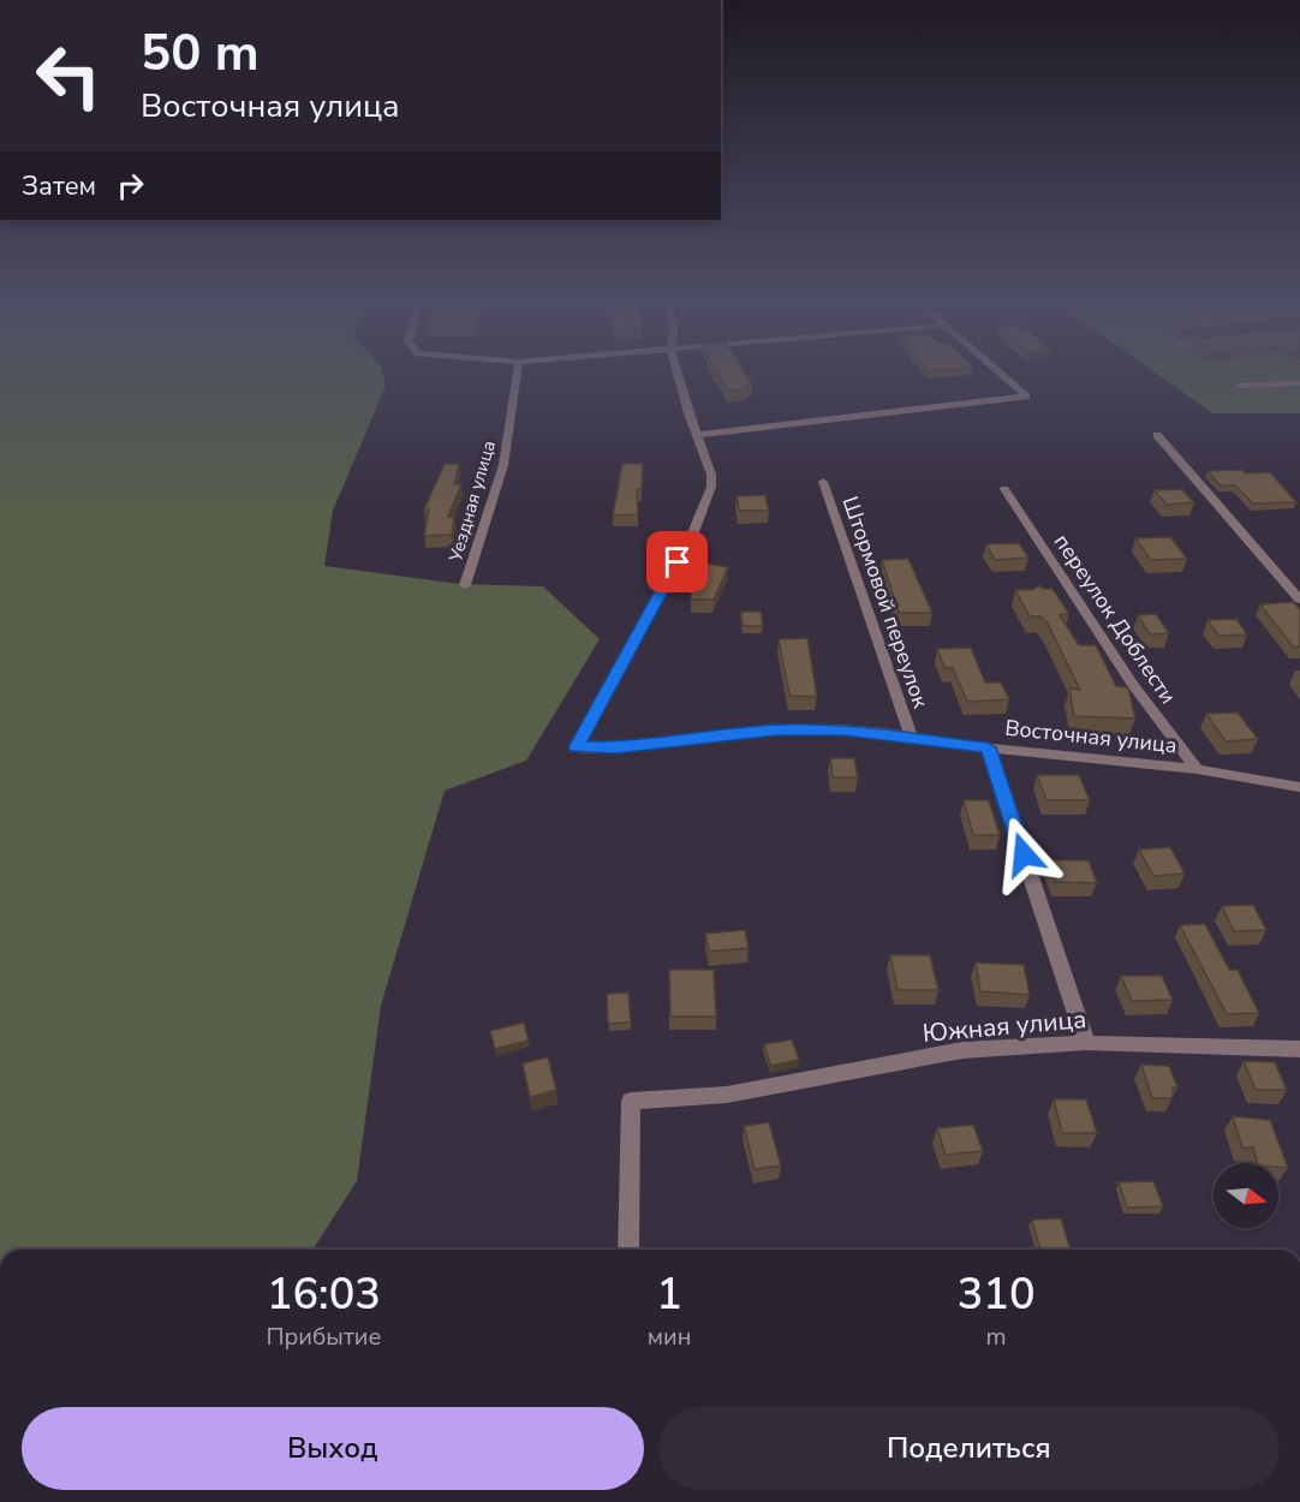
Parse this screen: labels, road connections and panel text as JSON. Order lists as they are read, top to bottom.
{
  "streets": {
    "street": [
      "Уездная улица",
      "Штормовой переулок",
      "переулок Доблести",
      "Восточная улица",
      "Южная улица"
    ]
  },
  "crossings": [
    ["Штормовой переулок", "Восточная улица"],
    ["переулок Доблести", "Восточная улица"]
  ],
  "north": "right",
  "page": {
    "turn": ["50 m", "Восточная улица"],
    "then": "Затем",
    "eta": [
      "16:03",
      "Прибытие",
      "1",
      "мин",
      "310",
      "m"
    ],
    "buttons": ["Выход", "Поделиться"]
  }
}
